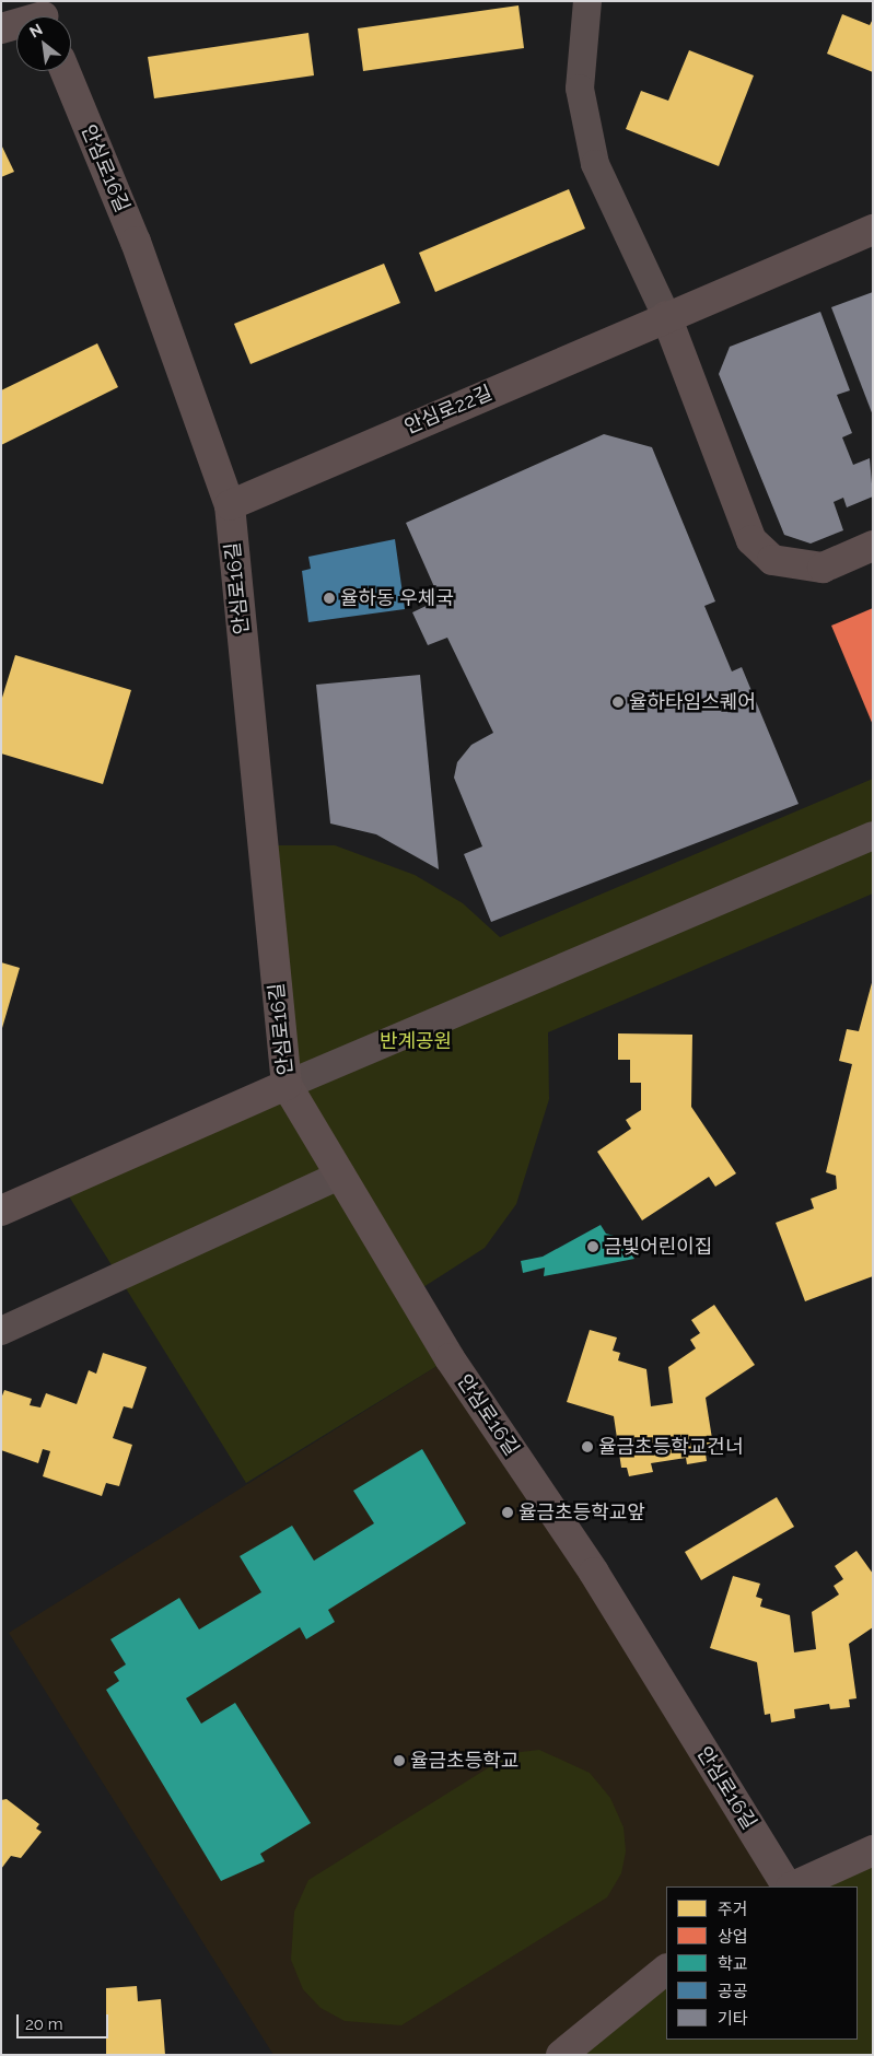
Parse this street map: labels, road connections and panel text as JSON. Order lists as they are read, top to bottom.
{
  "streets": {
    "main road": ["안심로16길", "안심로22길"]
  },
  "crossings": [
    ["안심로16길", "안심로22길"]
  ],
  "parks": ["반계공원"],
  "places": [
    "율하동 우체국",
    "율하타임스퀘어",
    "금빛어린이집",
    "율금초등학교건너",
    "율금초등학교앞",
    "율금초등학교"
  ],
  "legend": [
    "주거",
    "상업",
    "학교",
    "공공",
    "기타"
  ],
  "scale_bar": "20 m",
  "north": "top left"
}
